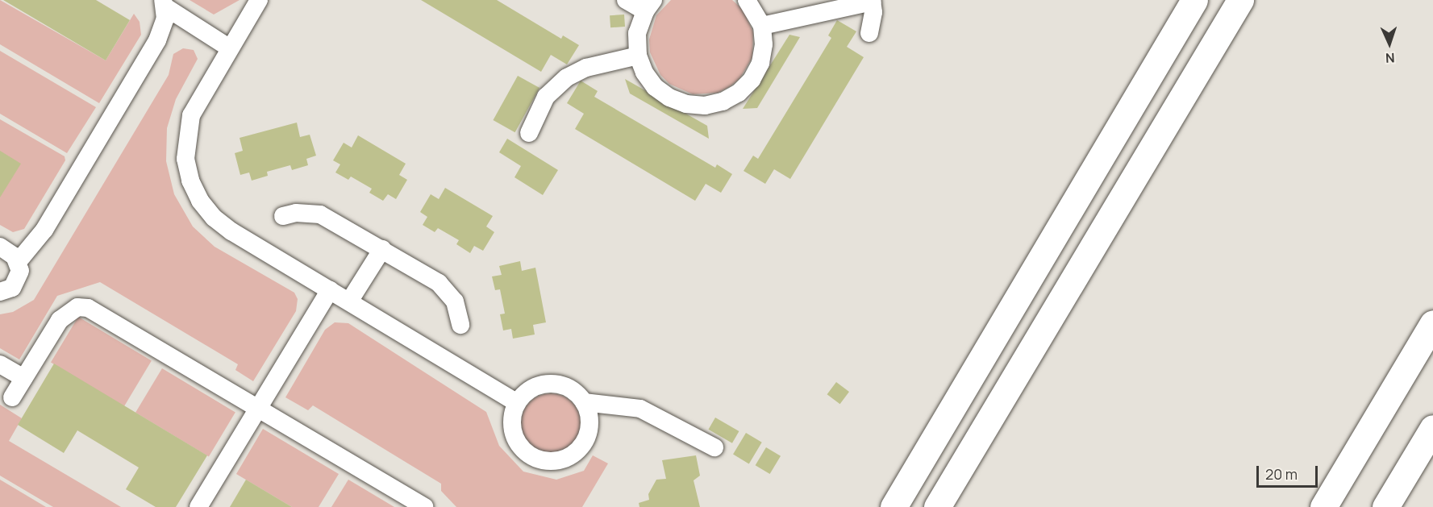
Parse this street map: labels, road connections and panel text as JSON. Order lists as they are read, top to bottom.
{
  "scale_bar": "20 m",
  "north": "bottom"
}
